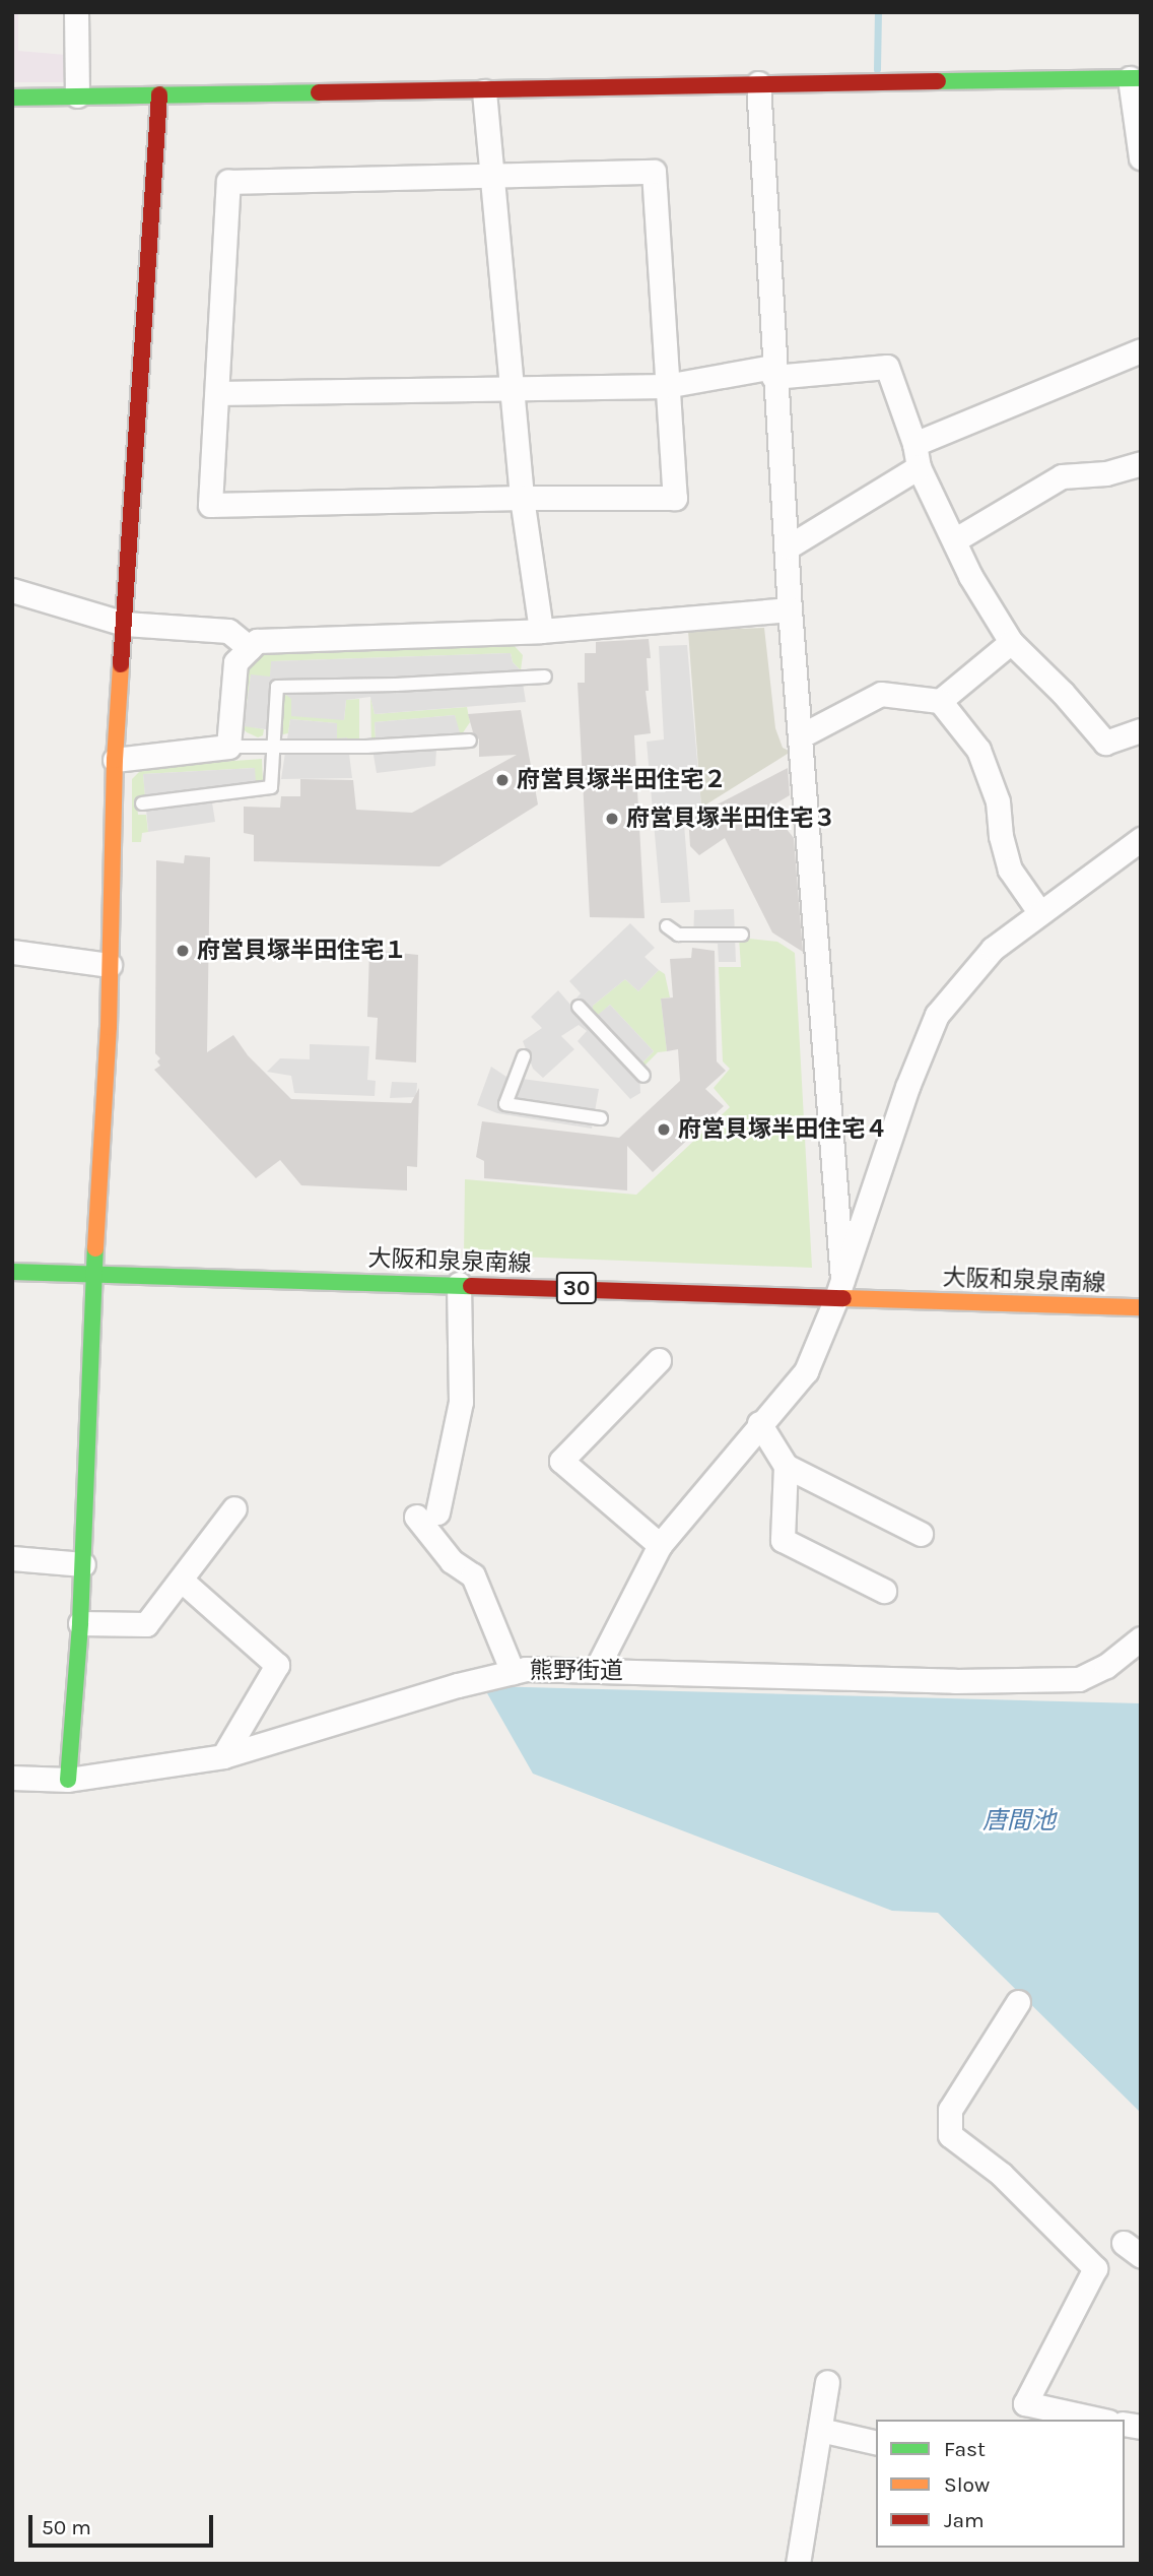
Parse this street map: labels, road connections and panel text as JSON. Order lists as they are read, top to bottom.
{
  "streets": {
    "street": ["大阪和泉泉南線", "30", "熊野街道"]
  },
  "water": ["唐間池"],
  "places": [
    "府営貝塚半田住宅２",
    "府営貝塚半田住宅３",
    "府営貝塚半田住宅１",
    "府営貝塚半田住宅４"
  ],
  "legend": ["Fast", "Slow", "Jam"],
  "scale_bar": "50 m"
}
